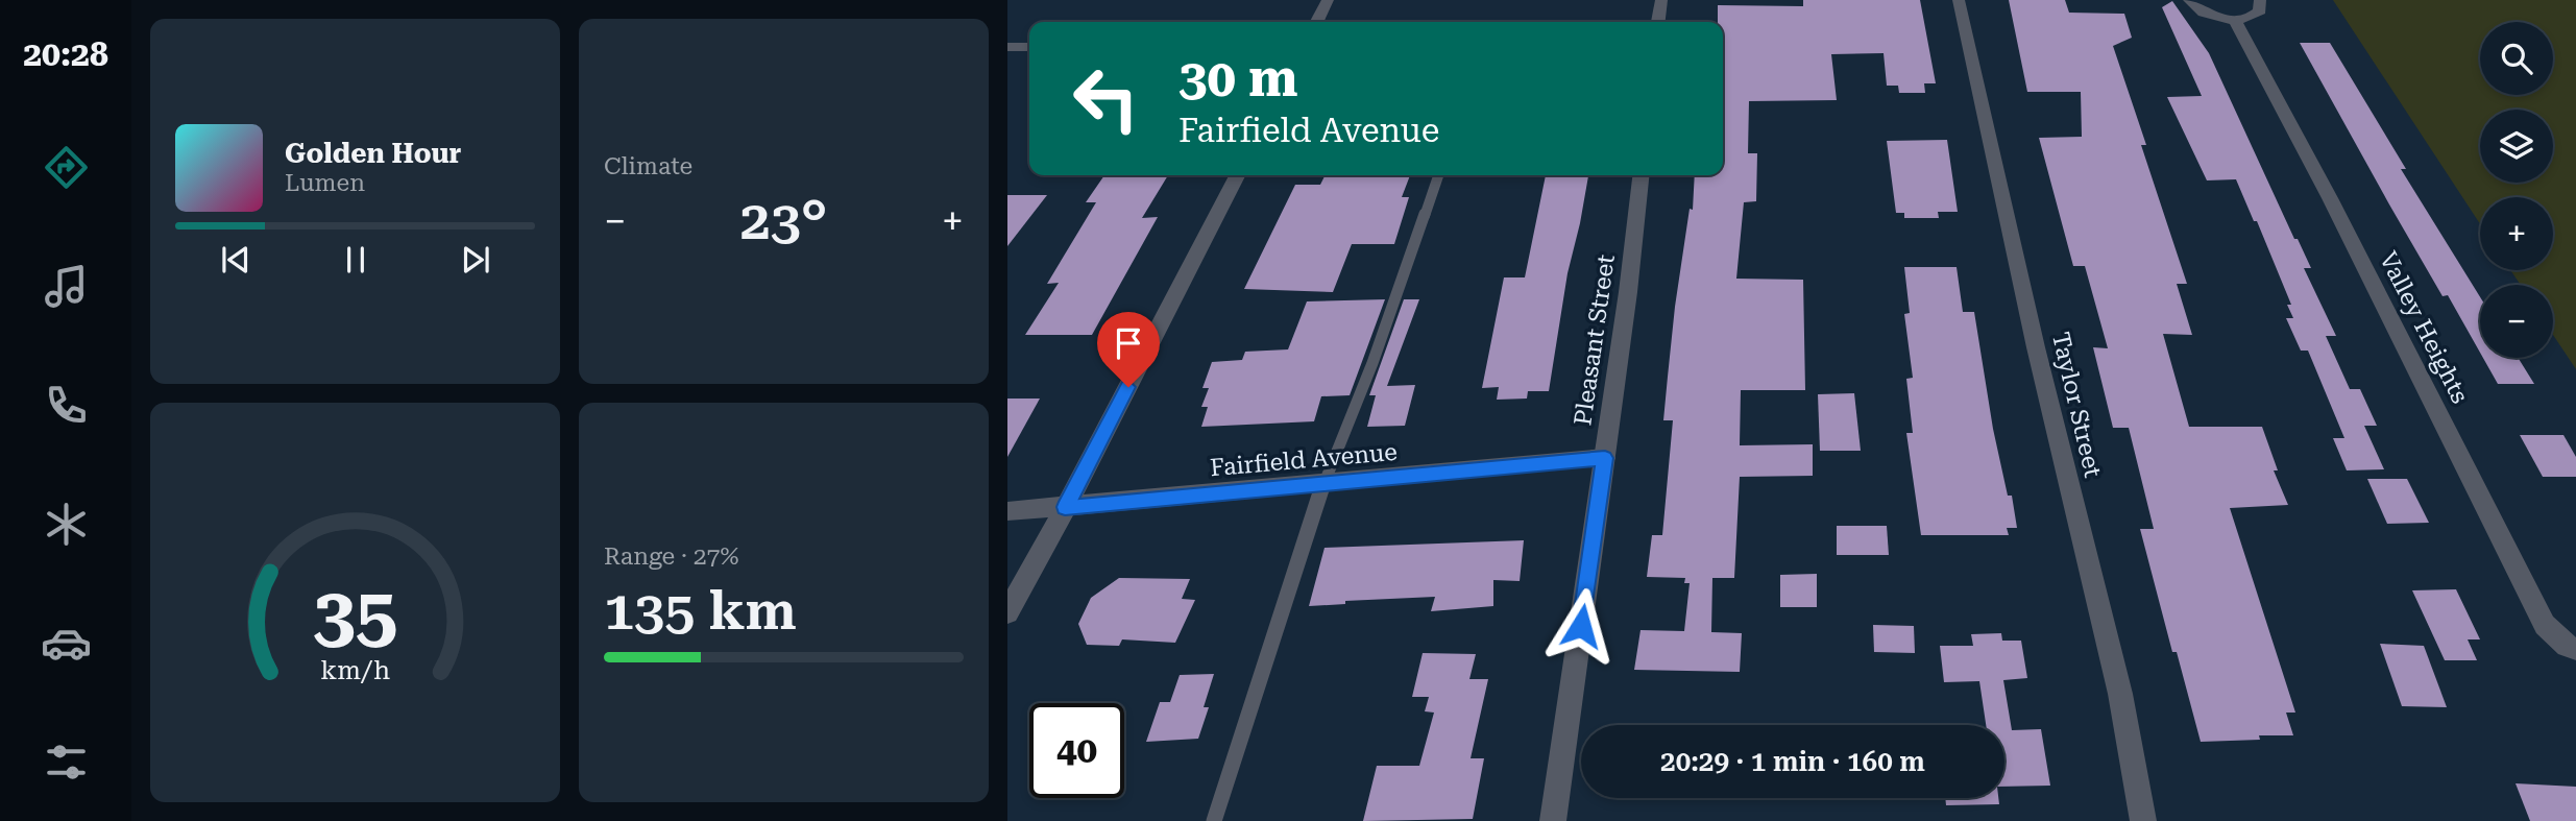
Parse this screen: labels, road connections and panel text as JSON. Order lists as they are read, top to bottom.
{
  "streets": {
    "street": [
      "Valley Heights",
      "Pleasant Street",
      "Taylor Street",
      "Fairfield Avenue"
    ]
  },
  "crossings": [
    ["Pleasant Street", "Fairfield Avenue"]
  ],
  "page": {
    "tabs": "20:28",
    "tile": [
      "Climate",
      ["Range · 27%", "135 km"]
    ],
    "map_buttons": ["+", "−"],
    "turn": ["30 m", "Fairfield Avenue"],
    "song": ["Golden Hour", "Lumen"],
    "heat": ["−", "23°", "+"],
    "limit": "40",
    "trip": "20:29 · 1 min · 160 m",
    "gauge": ["35", "km/h"]
  }
}
